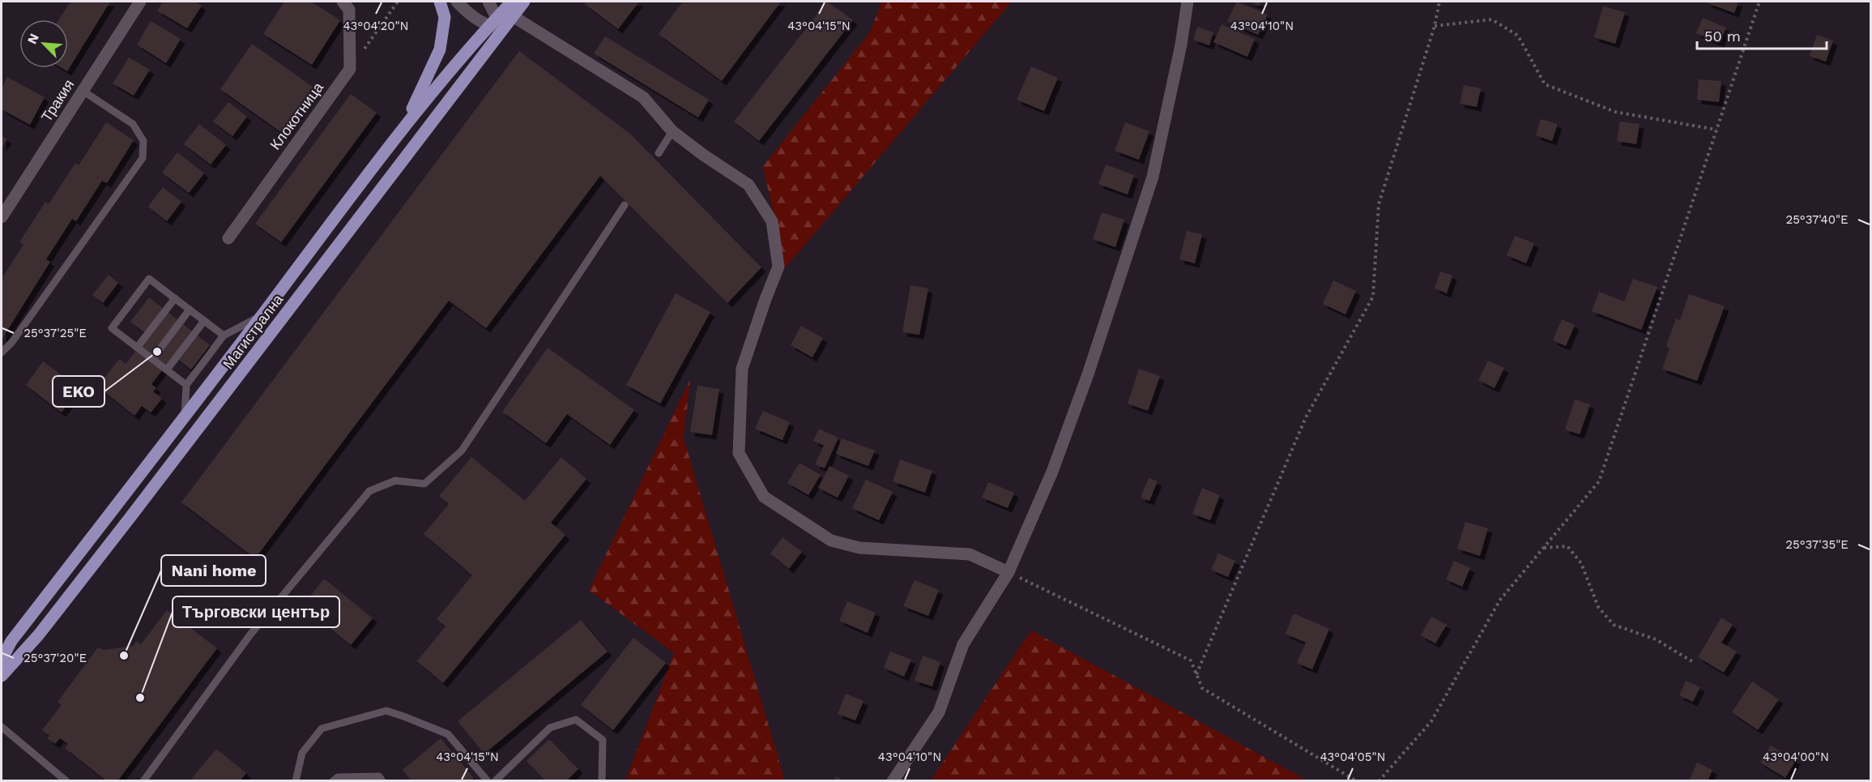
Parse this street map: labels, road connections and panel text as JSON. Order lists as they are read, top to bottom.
{
  "streets": {
    "main road": ["Магистрална"],
    "street": ["Тракия", "Клокотница"]
  },
  "places": ["EKO", "Nani home", "Търговски център"],
  "scale_bar": "50 m",
  "north": "top left",
  "coordinates": [
    "43°04'20\"N",
    "43°04'15\"N",
    "43°04'10\"N",
    "25°37'40\"E",
    "25°37'25\"E",
    "25°37'35\"E",
    "25°37'20\"E",
    "43°04'05\"N",
    "43°04'00\"N"
  ]
}
